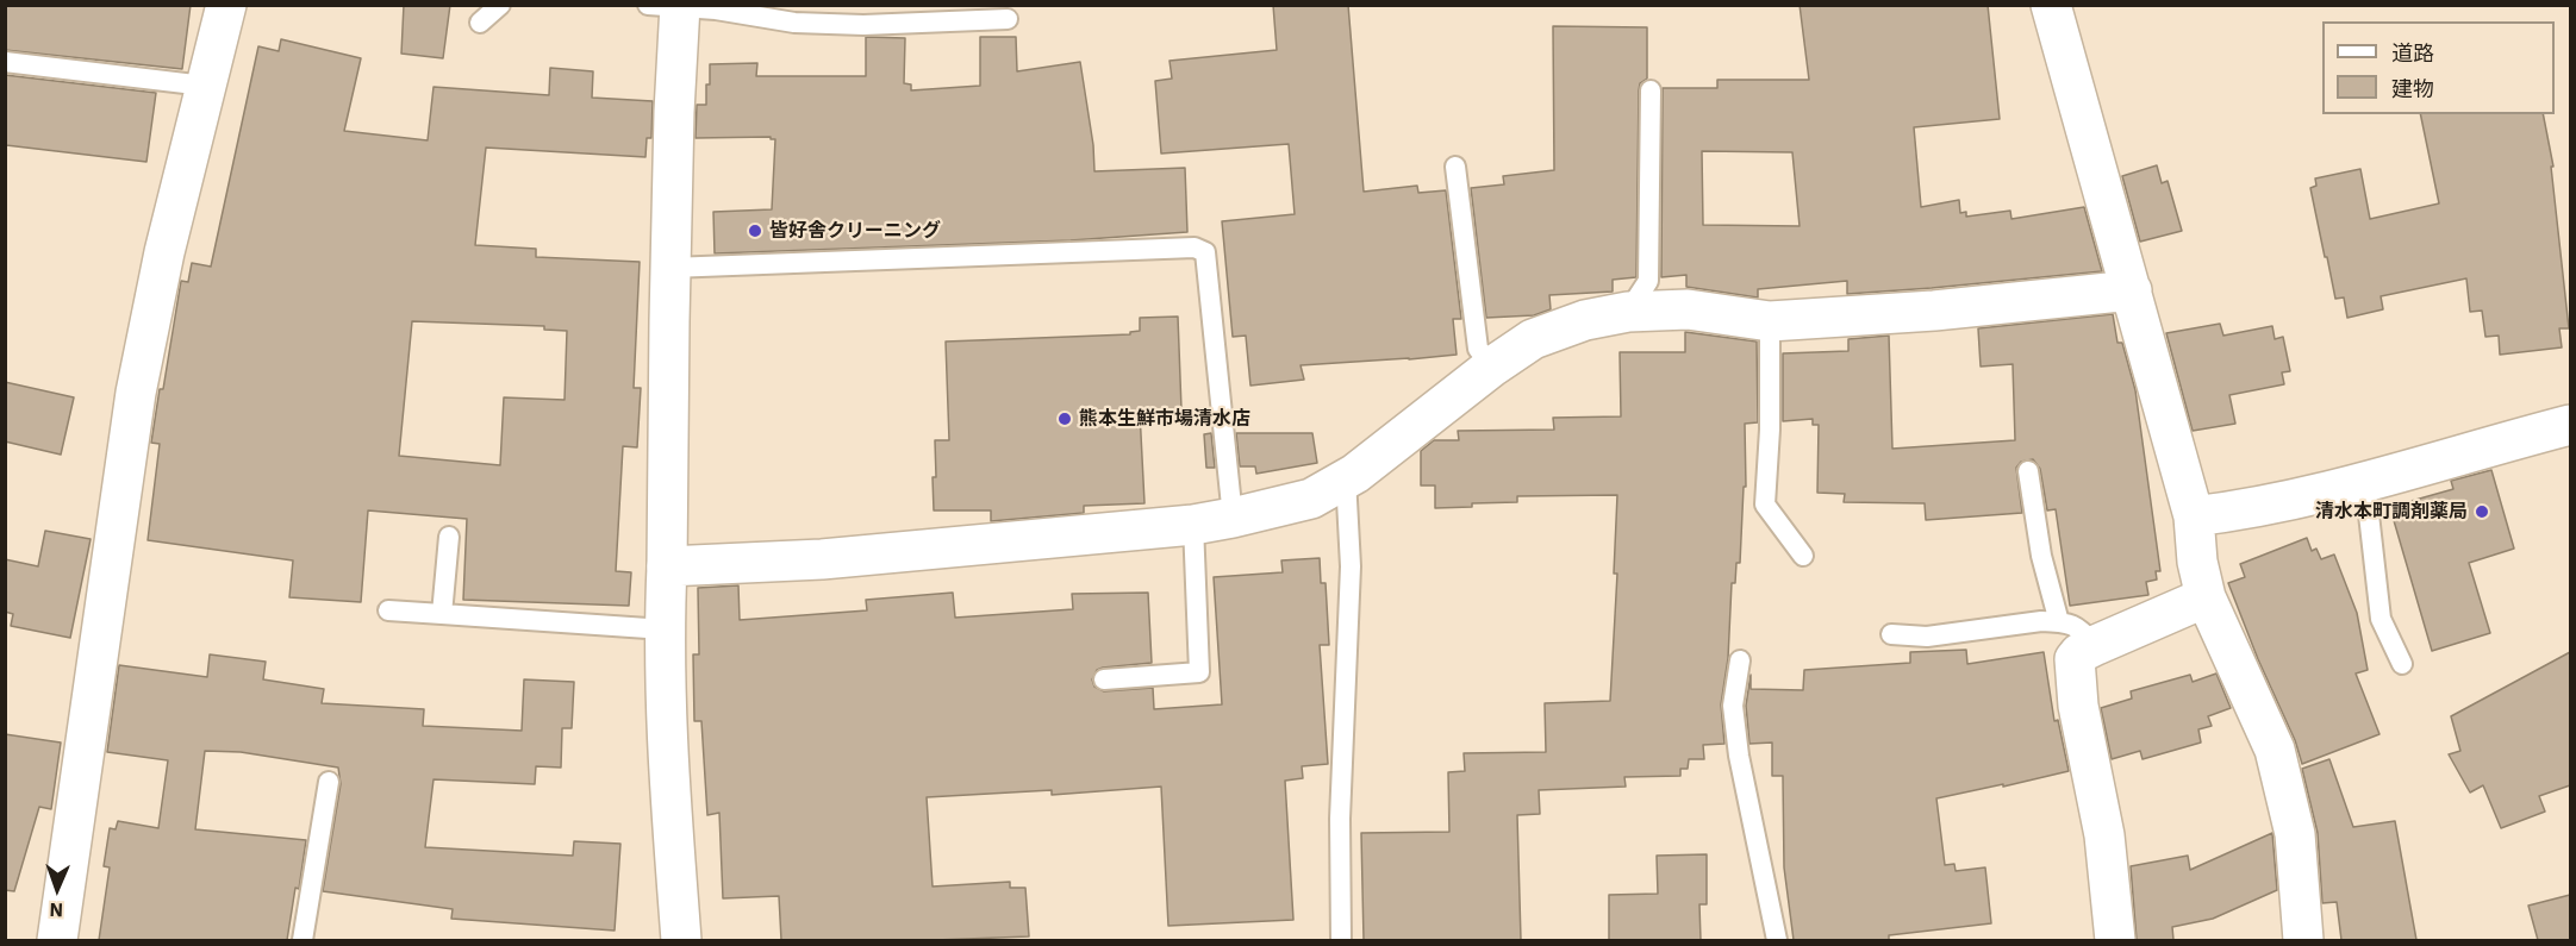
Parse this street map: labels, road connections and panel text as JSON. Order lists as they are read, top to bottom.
{
  "places": ["皆好舎クリーニング", "熊本生鮮市場清水店", "清水本町調剤薬局"],
  "legend": ["道路", "建物"],
  "north": "bottom"
}
